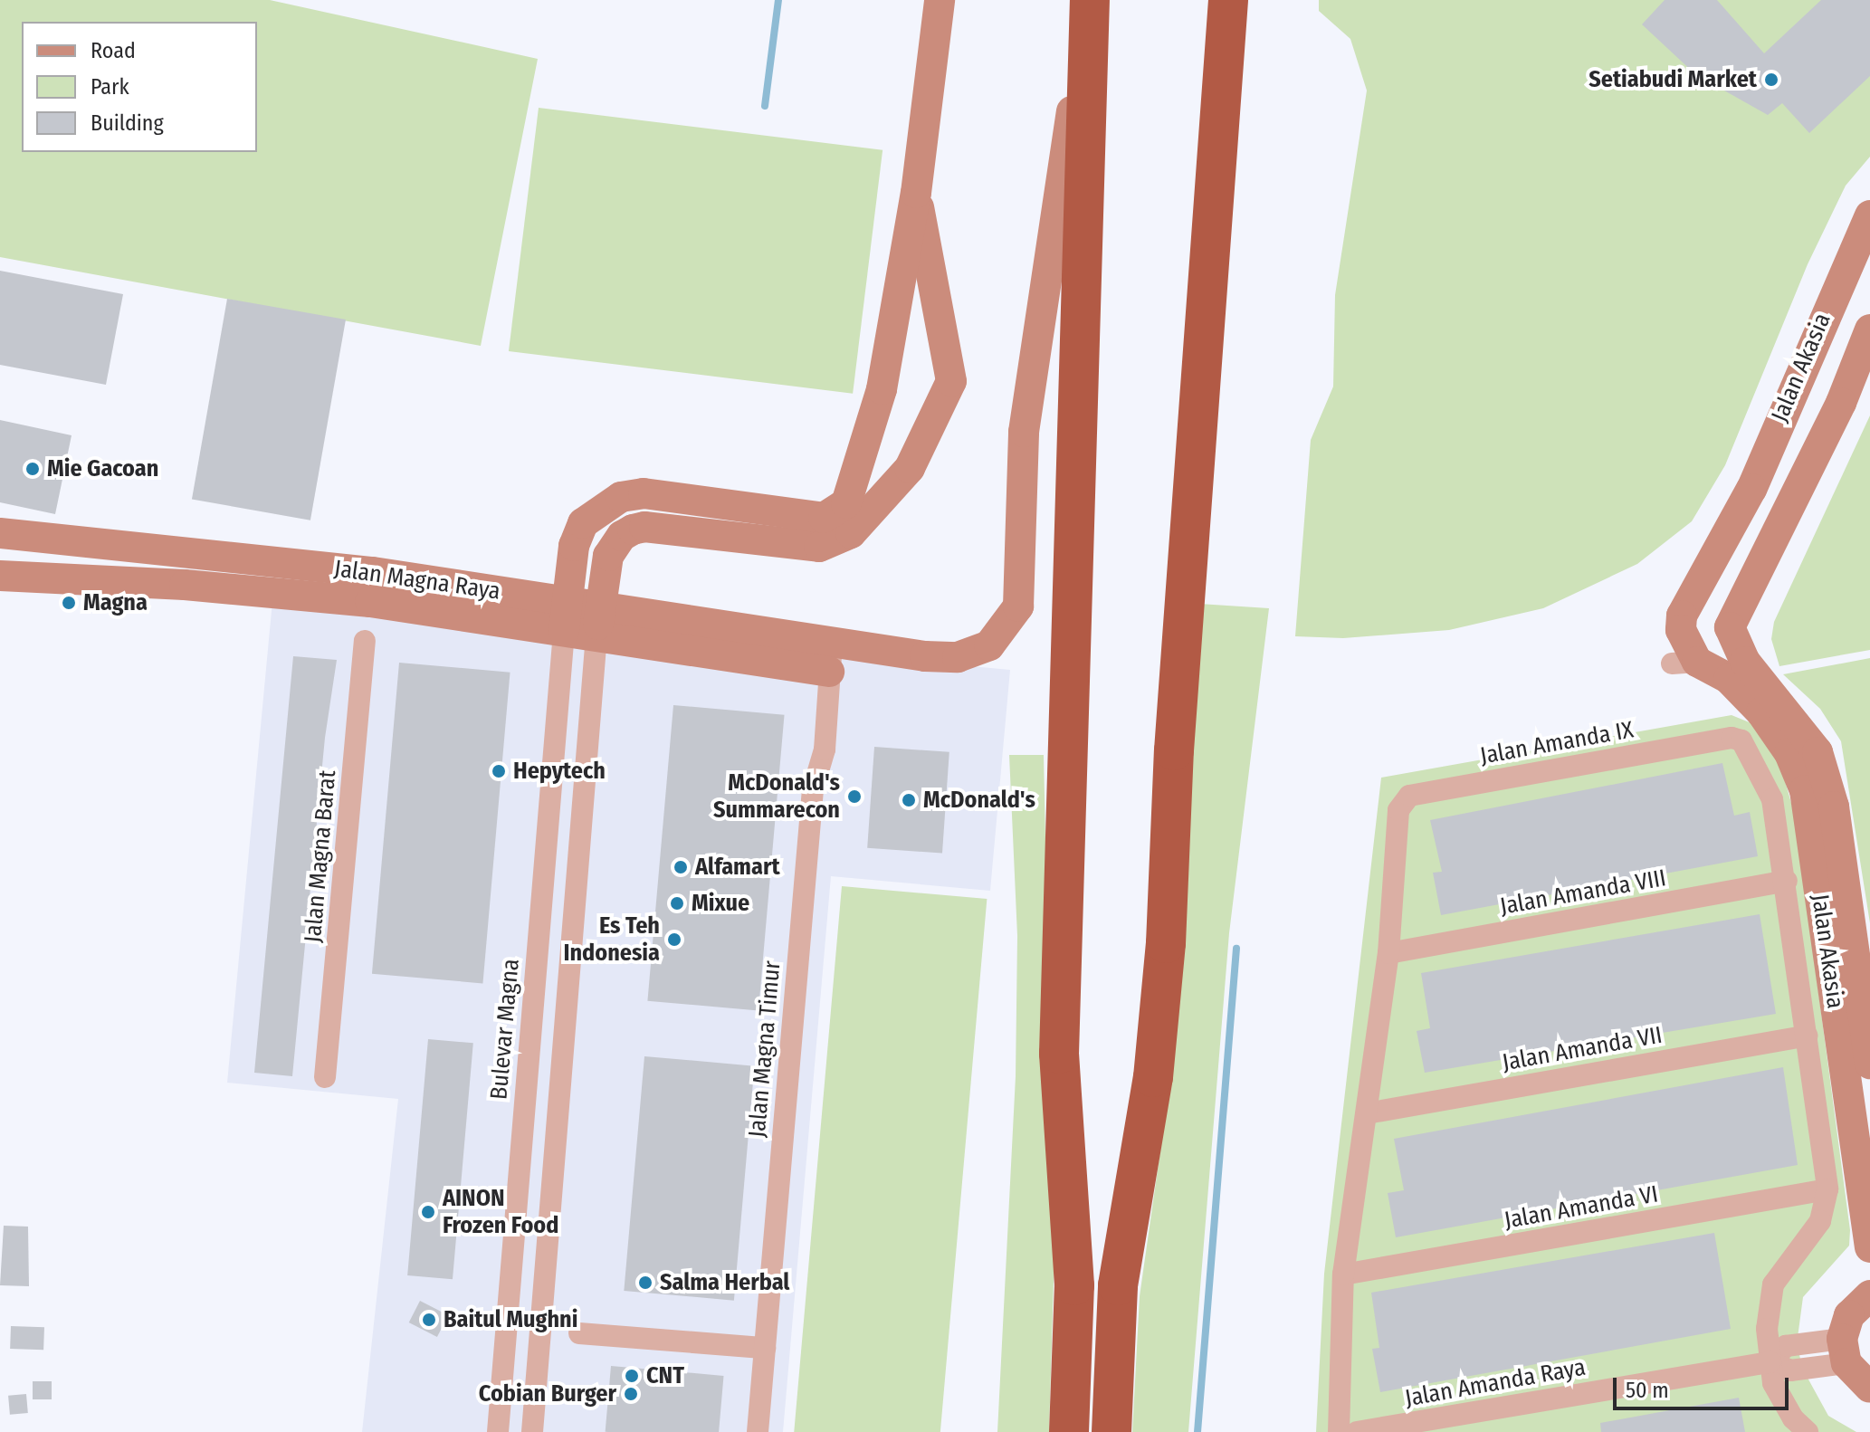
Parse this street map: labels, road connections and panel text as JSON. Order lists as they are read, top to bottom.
{
  "streets": {
    "street": [
      "Jalan Akasia",
      "Jalan Magna Raya",
      "Jalan Amanda IX",
      "Jalan Magna Barat",
      "Jalan Amanda VIII",
      "Bulevar Magna",
      "Jalan Magna Timur",
      "Jalan Amanda VII",
      "Jalan Amanda VI",
      "Jalan Amanda Raya"
    ]
  },
  "crossings": [
    ["Jalan Magna Raya", "Bulevar Magna"],
    ["Jalan Magna Raya", "Jalan Magna Timur"],
    ["Jalan Amanda IX", "Jalan Amanda VIII"]
  ],
  "places": [
    "Setiabudi Market",
    "Mie Gacoan",
    "Magna",
    "Hepytech",
    "McDonald's Summarecon",
    "McDonald's",
    "Alfamart",
    "Mixue",
    "Es Teh Indonesia",
    "AINON Frozen Food",
    "Salma Herbal",
    "Baitul Mughni",
    "CNT",
    "Cobian Burger"
  ],
  "legend": ["Road", "Park", "Building"],
  "scale_bar": "50 m"
}
